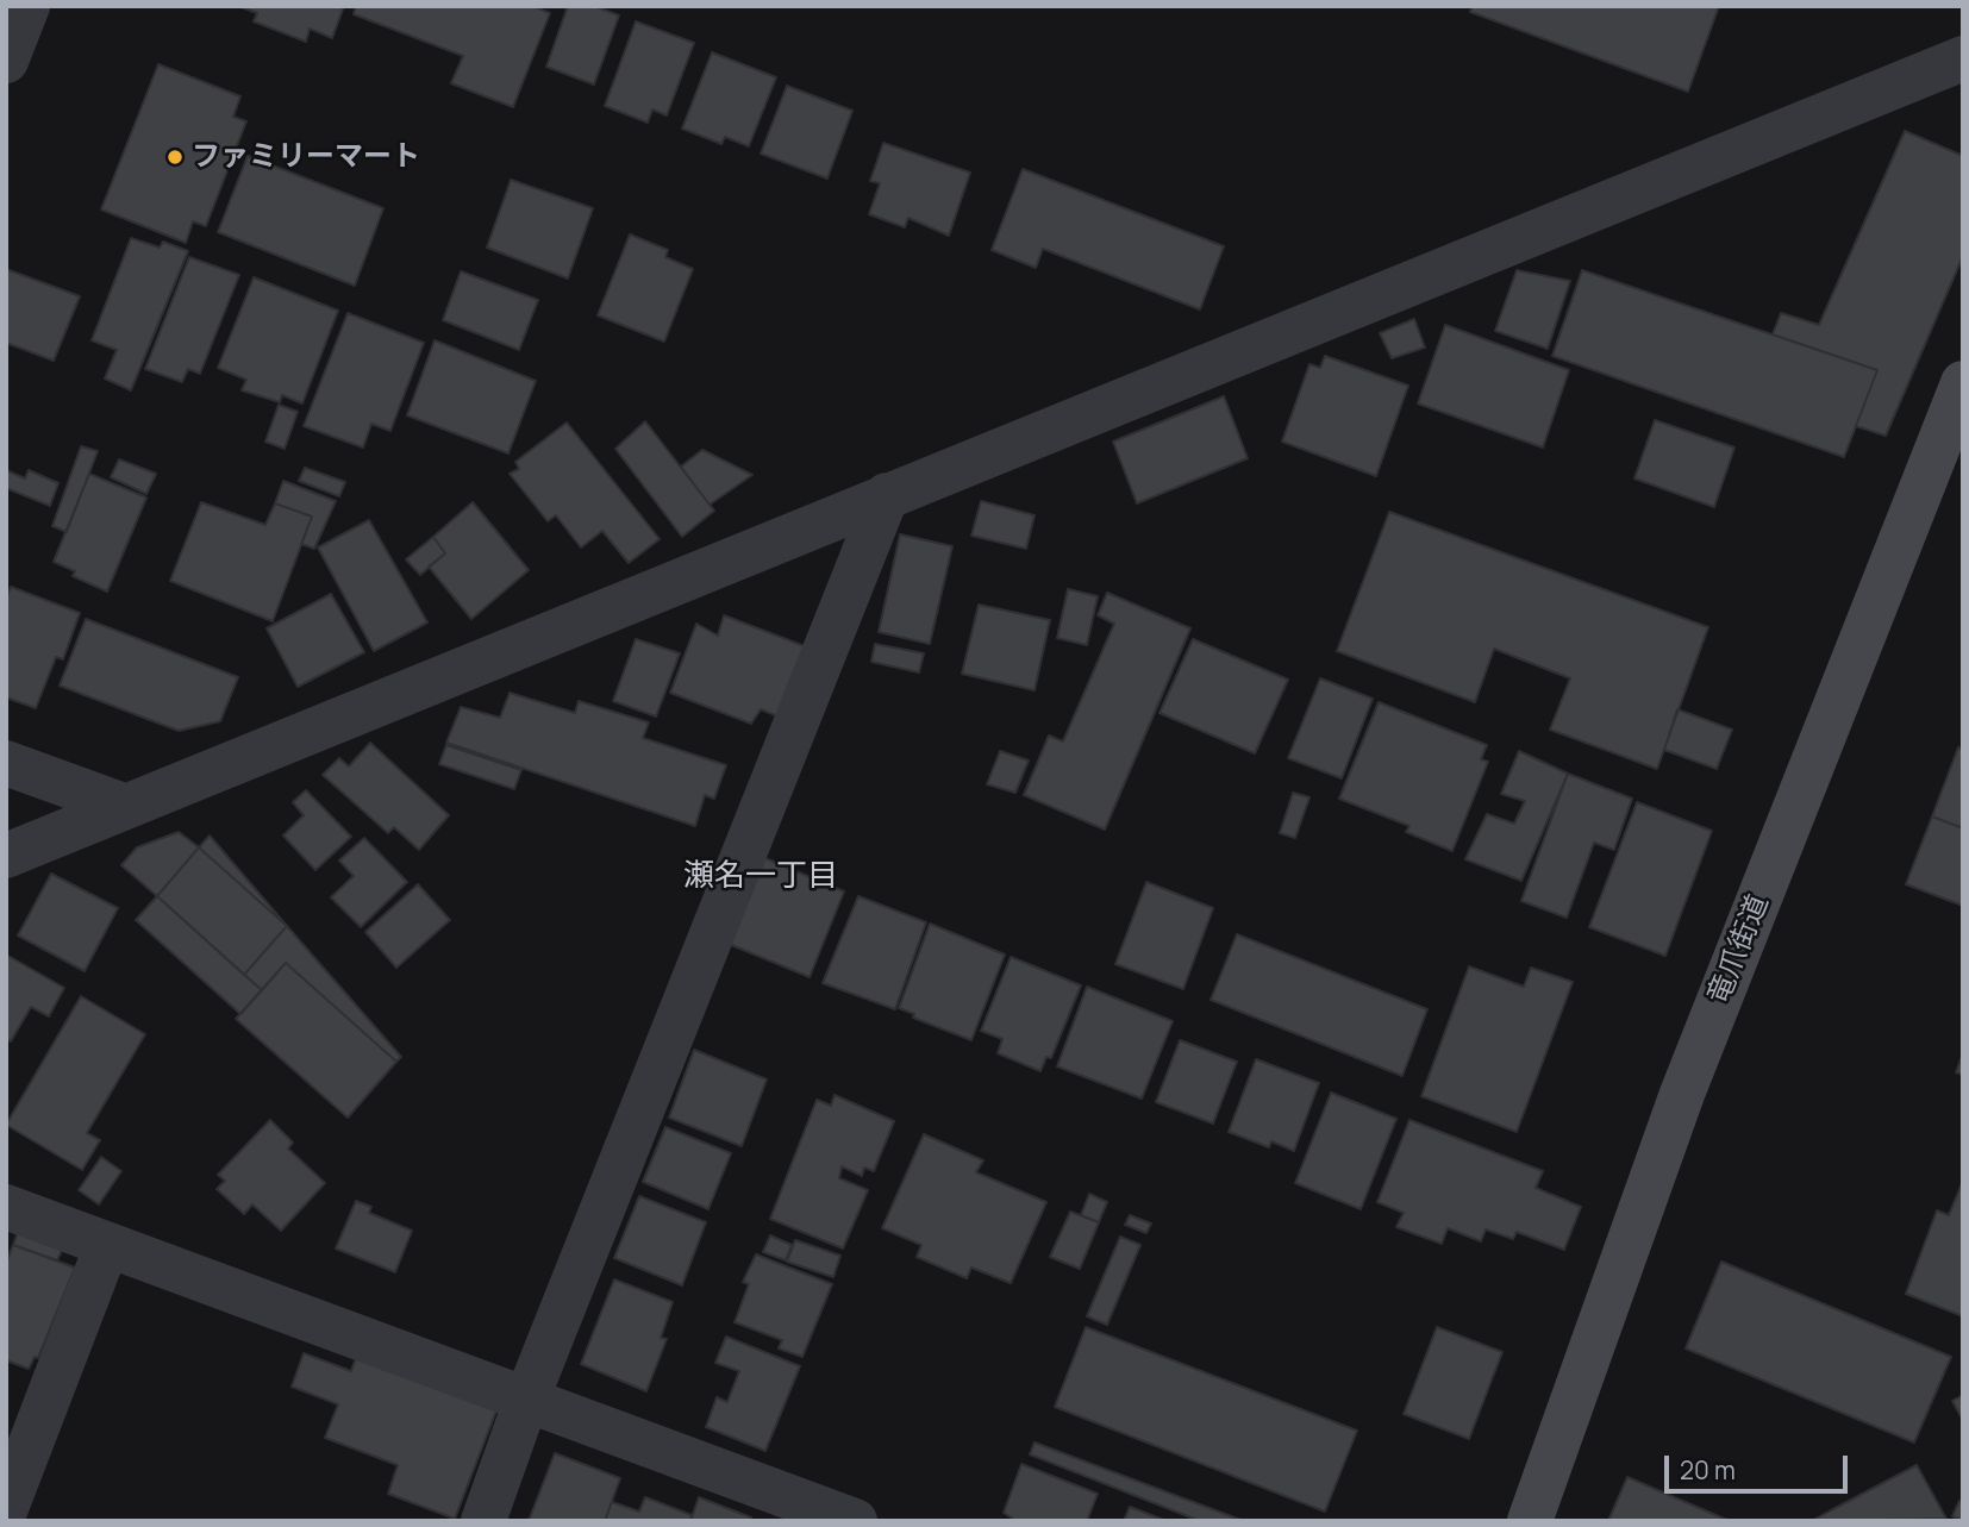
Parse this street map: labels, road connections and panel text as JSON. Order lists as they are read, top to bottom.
{
  "streets": {
    "main road": ["竜爪街道"]
  },
  "districts": ["瀬名一丁目"],
  "places": ["ファミリーマート"],
  "scale_bar": "20 m"
}
